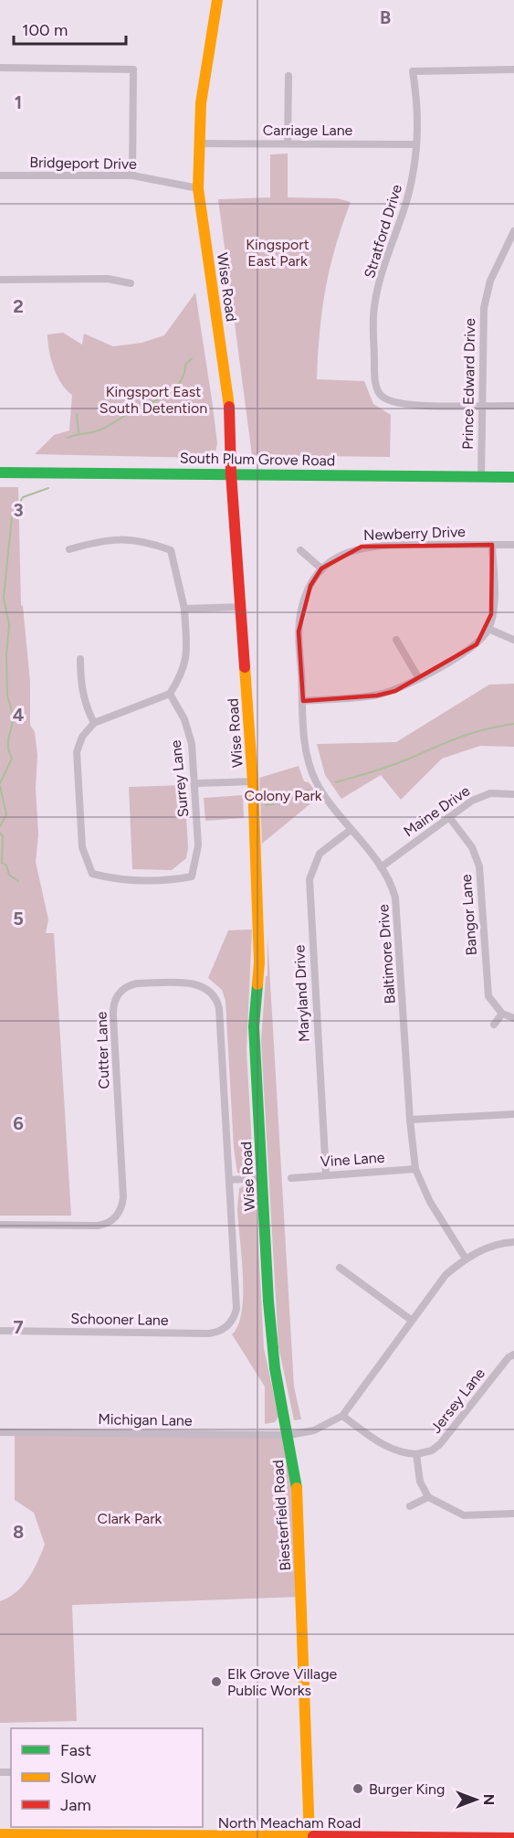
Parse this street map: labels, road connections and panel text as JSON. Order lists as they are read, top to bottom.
{
  "streets": {
    "street": [
      "Carriage Lane",
      "Bridgeport Drive",
      "Stratford Drive",
      "Wise Road",
      "Prince Edward Drive",
      "South Plum Grove Road",
      "Newberry Drive",
      "Surrey Lane",
      "Maine Drive",
      "Bangor Lane",
      "Baltimore Drive",
      "Maryland Drive",
      "Cutter Lane",
      "Vine Lane",
      "Schooner Lane",
      "Jersey Lane",
      "Michigan Lane",
      "Biesterfield Road",
      "North Meacham Road"
    ]
  },
  "crossings": [
    ["Carriage Lane", "Stratford Drive"],
    ["Carriage Lane", "Wise Road"],
    ["Bridgeport Drive", "Wise Road"],
    ["Stratford Drive", "Prince Edward Drive"],
    ["Wise Road", "South Plum Grove Road"],
    ["Wise Road", "Michigan Lane"],
    ["Wise Road", "Biesterfield Road"],
    ["Prince Edward Drive", "South Plum Grove Road"],
    ["Newberry Drive", "Baltimore Drive"],
    ["Maine Drive", "Bangor Lane"],
    ["Maine Drive", "Baltimore Drive"],
    ["Baltimore Drive", "Maryland Drive"],
    ["Baltimore Drive", "Vine Lane"],
    ["Maryland Drive", "Vine Lane"],
    ["Cutter Lane", "Schooner Lane"],
    ["Michigan Lane", "Biesterfield Road"],
    ["Biesterfield Road", "North Meacham Road"]
  ],
  "parks": [
    "Kingsport East Park",
    "Kingsport East South Detention",
    "Colony Park",
    "Clark Park"
  ],
  "places": ["Elk Grove Village Public Works", "Burger King"],
  "legend": ["Fast", "Slow", "Jam"],
  "scale_bar": "100 m",
  "north": "right",
  "grid": {
    "columns": ["B"],
    "rows": [
      "1",
      "2",
      "3",
      "4",
      "5",
      "6",
      "7",
      "8"
    ]
  }
}
